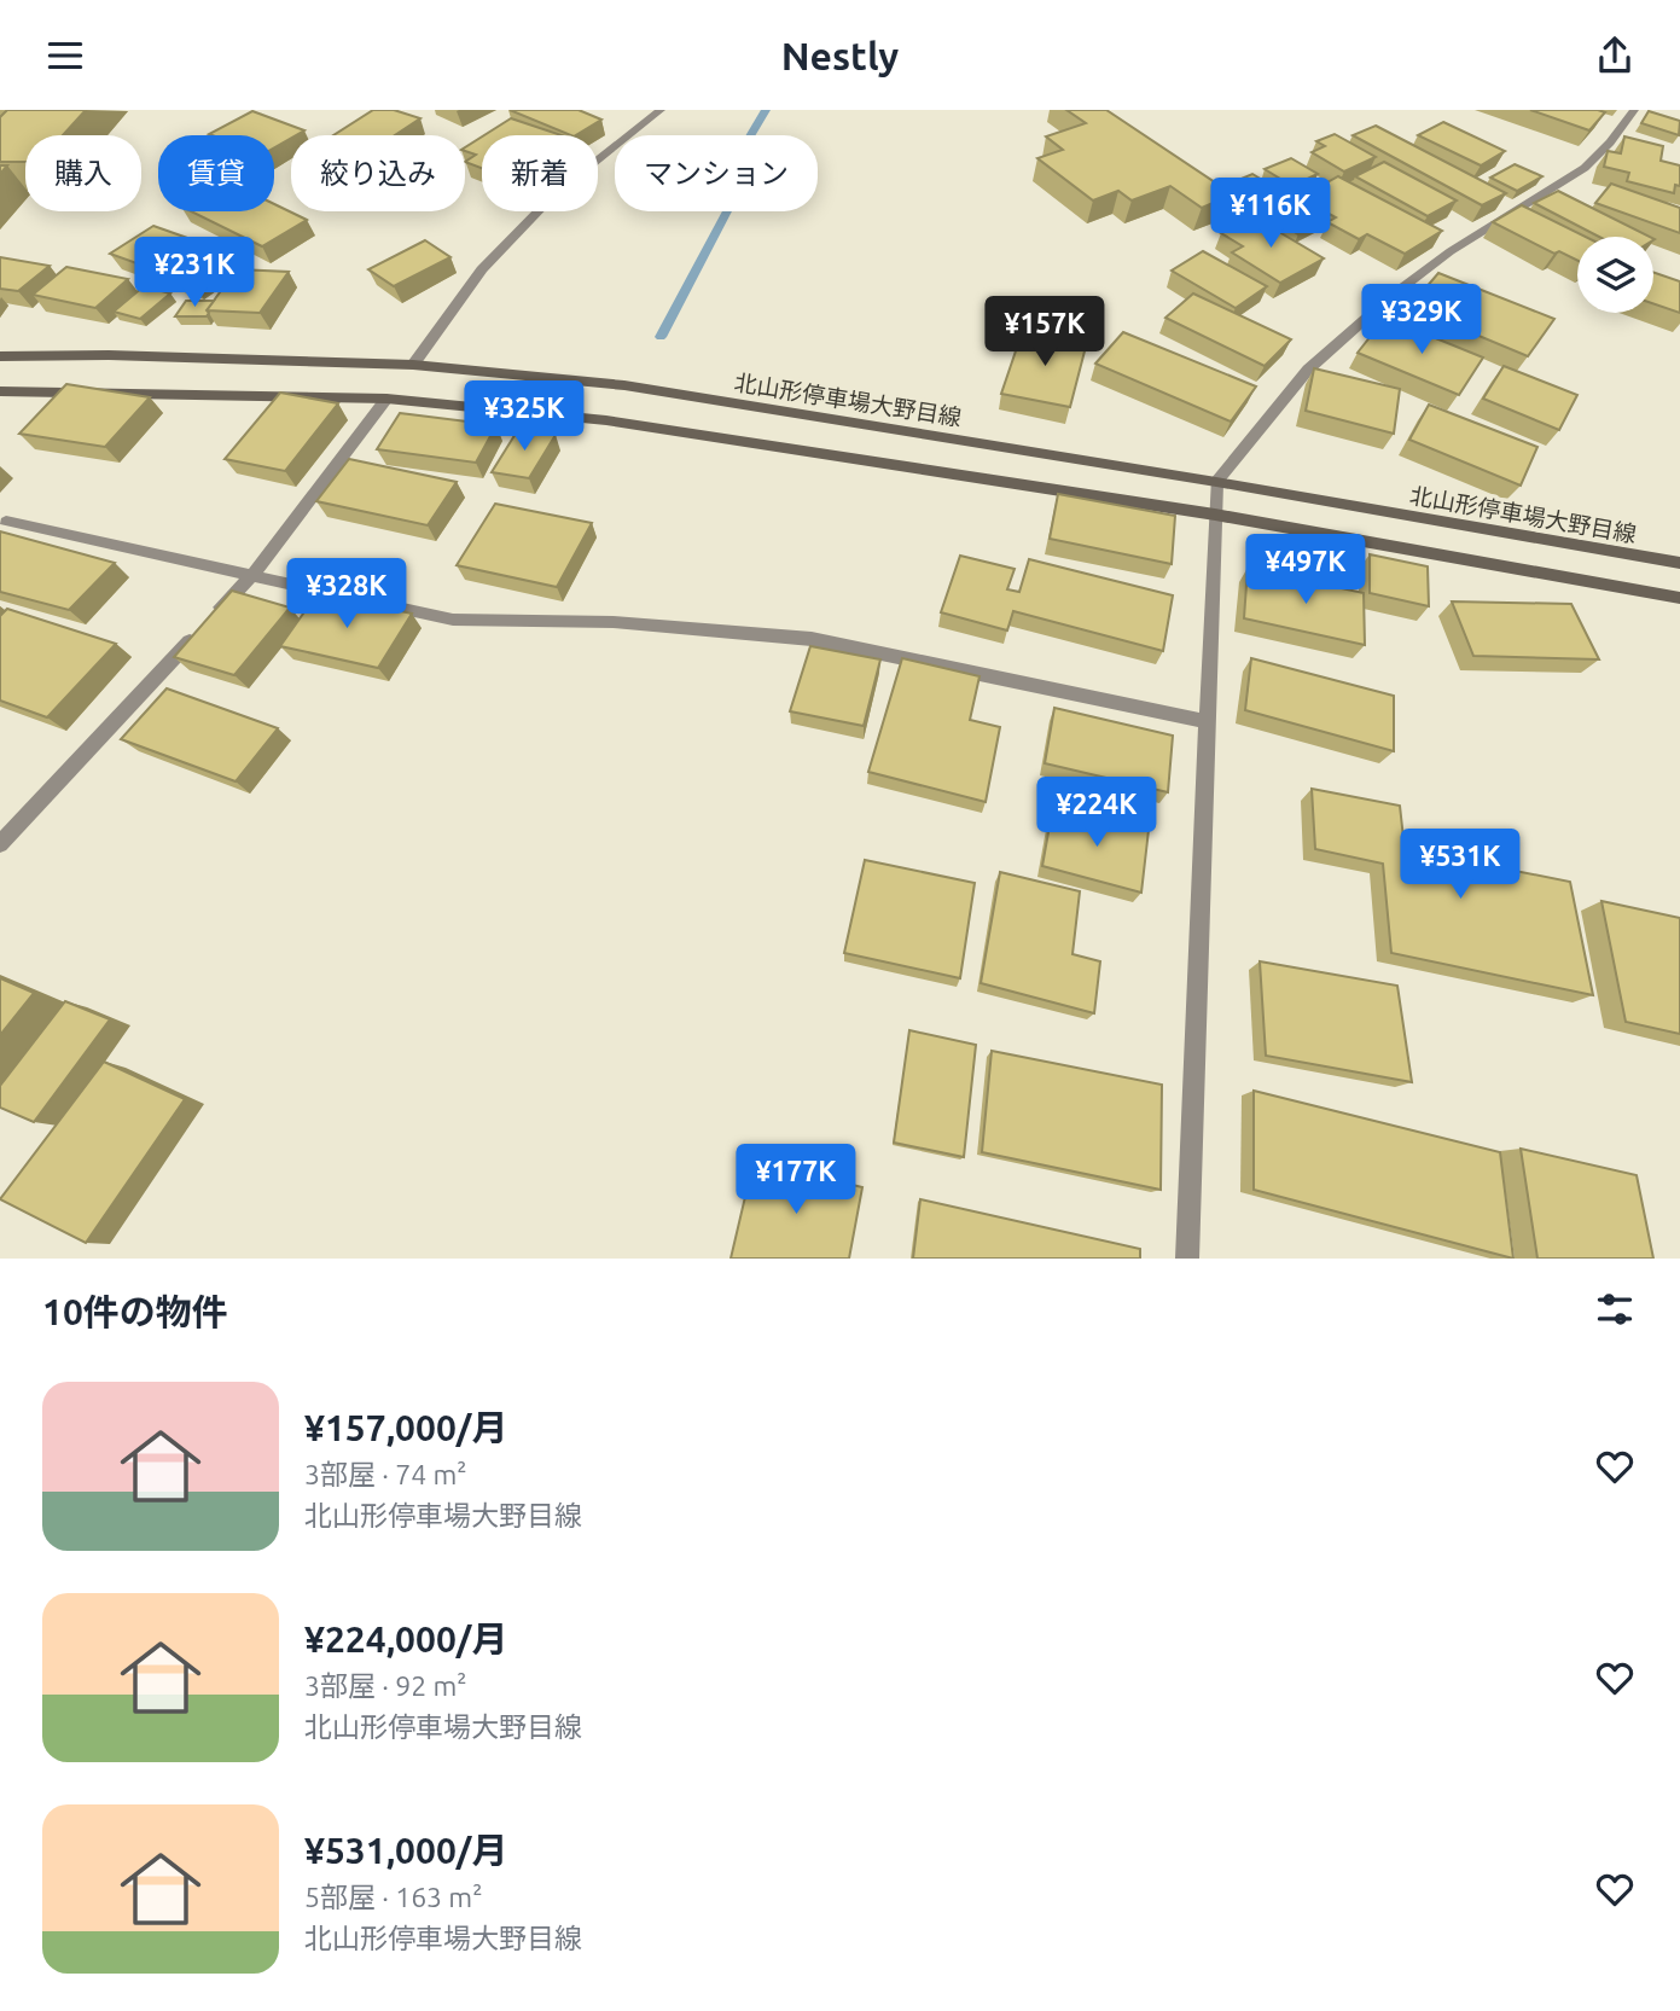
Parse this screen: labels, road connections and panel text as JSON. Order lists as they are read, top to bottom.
{
  "streets": {
    "main road": ["北山形停車場大野目線"]
  },
  "page": {
    "header": "Nestly",
    "chip": [
      "購入",
      "賃貸",
      "絞り込み",
      "新着",
      "マンション"
    ],
    "price": [
      "¥116K",
      "¥231K",
      "¥329K",
      "¥157K",
      "¥325K",
      "¥497K",
      "¥328K",
      "¥224K",
      "¥531K",
      "¥177K"
    ],
    "heading": "10件の物件",
    "list": [
      {
        "name": "¥157,000/月",
        "note": "3部屋 · 74 m² · 北山形停車場大野目線"
      },
      {
        "name": "¥224,000/月",
        "note": "3部屋 · 92 m² · 北山形停車場大野目線"
      },
      {
        "name": "¥531,000/月",
        "note": "5部屋 · 163 m² · 北山形停車場大野目線"
      }
    ]
  }
}
